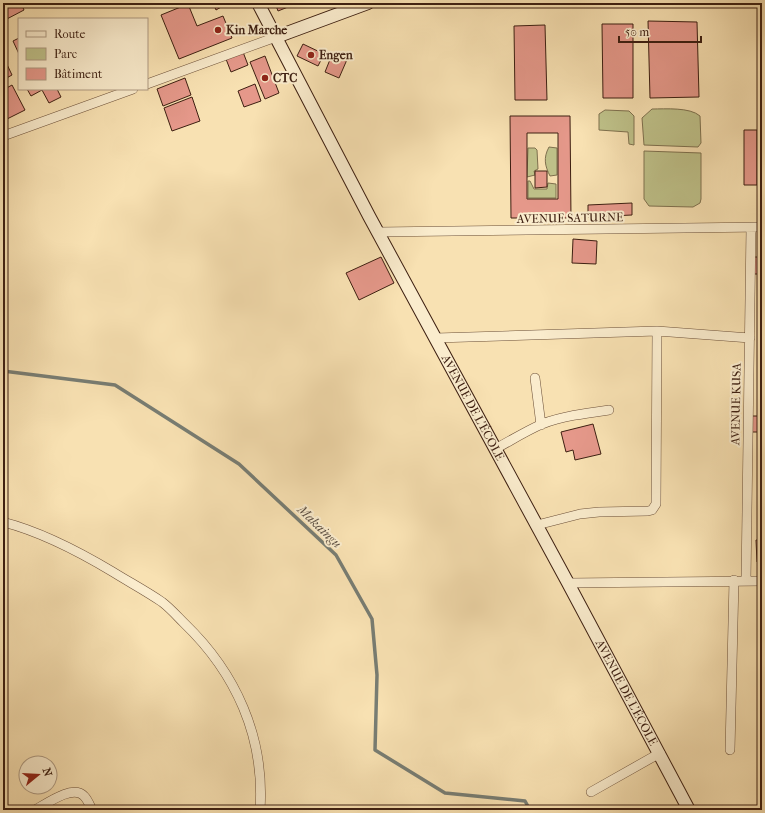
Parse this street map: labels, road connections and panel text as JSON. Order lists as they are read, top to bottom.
{
  "streets": {
    "main road": ["AVENUE DE L'ÉCOLE"],
    "street": ["AVENUE SATURNE", "AVENUE KUSA"]
  },
  "crossings": [
    ["AVENUE SATURNE", "AVENUE KUSA"],
    ["AVENUE SATURNE", "AVENUE DE L'ÉCOLE"]
  ],
  "water": ["Makaingu"],
  "places": ["Kin Marche", "Engen", "CTC"],
  "legend": ["Route", "Parc", "Bâtiment"],
  "scale_bar": "50 m",
  "north": "right"
}
